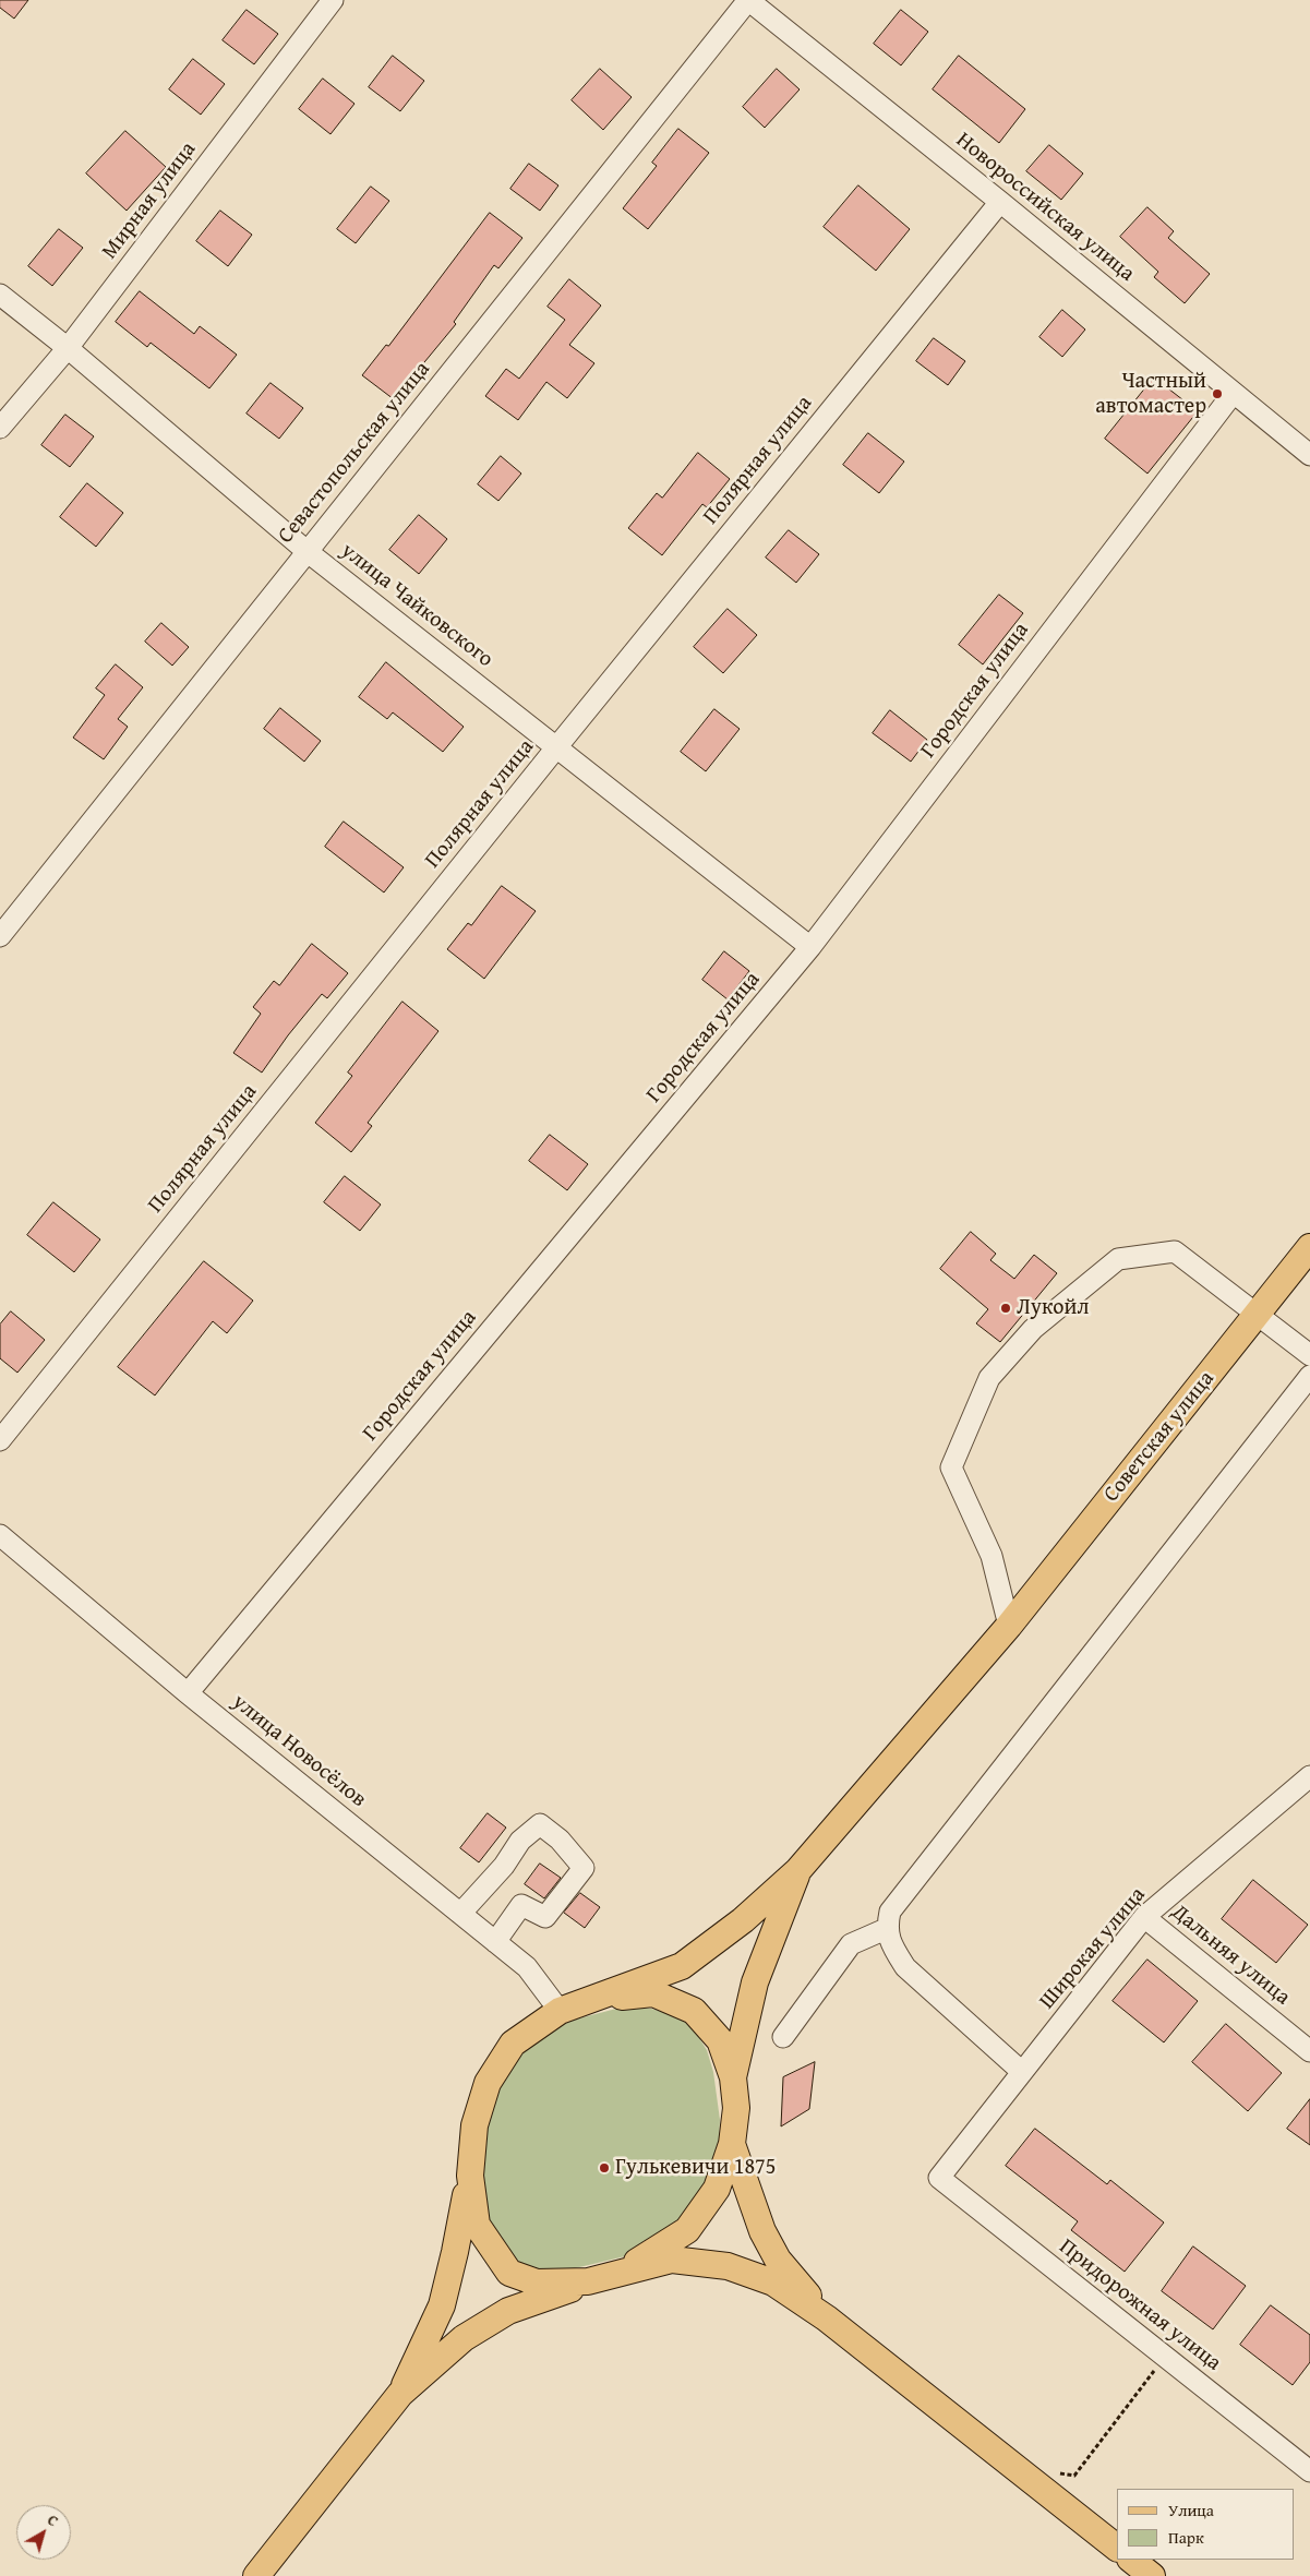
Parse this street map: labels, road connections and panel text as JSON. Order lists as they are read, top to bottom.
{
  "streets": {
    "main road": ["Советская улица"],
    "street": [
      "Мирная улица",
      "Новороссийская улица",
      "Севастопольская улица",
      "Полярная улица",
      "улица Чайковского",
      "Городская улица",
      "улица Новосёлов",
      "Широкая улица",
      "Дальняя улица",
      "Придорожная улица"
    ]
  },
  "crossings": [
    ["Мирная улица", "улица Чайковского"],
    ["Новороссийская улица", "Севастопольская улица"],
    ["Новороссийская улица", "Полярная улица"],
    ["Новороссийская улица", "Городская улица"],
    ["Севастопольская улица", "улица Чайковского"],
    ["Полярная улица", "улица Чайковского"],
    ["улица Чайковского", "Городская улица"],
    ["Городская улица", "улица Новосёлов"],
    ["Широкая улица", "Дальняя улица"],
    ["Широкая улица", "Придорожная улица"]
  ],
  "places": ["Частный автомастер", "Лукойл", "Гулькевичи 1875"],
  "legend": ["Улица", "Парк"],
  "north": "top right"
}
